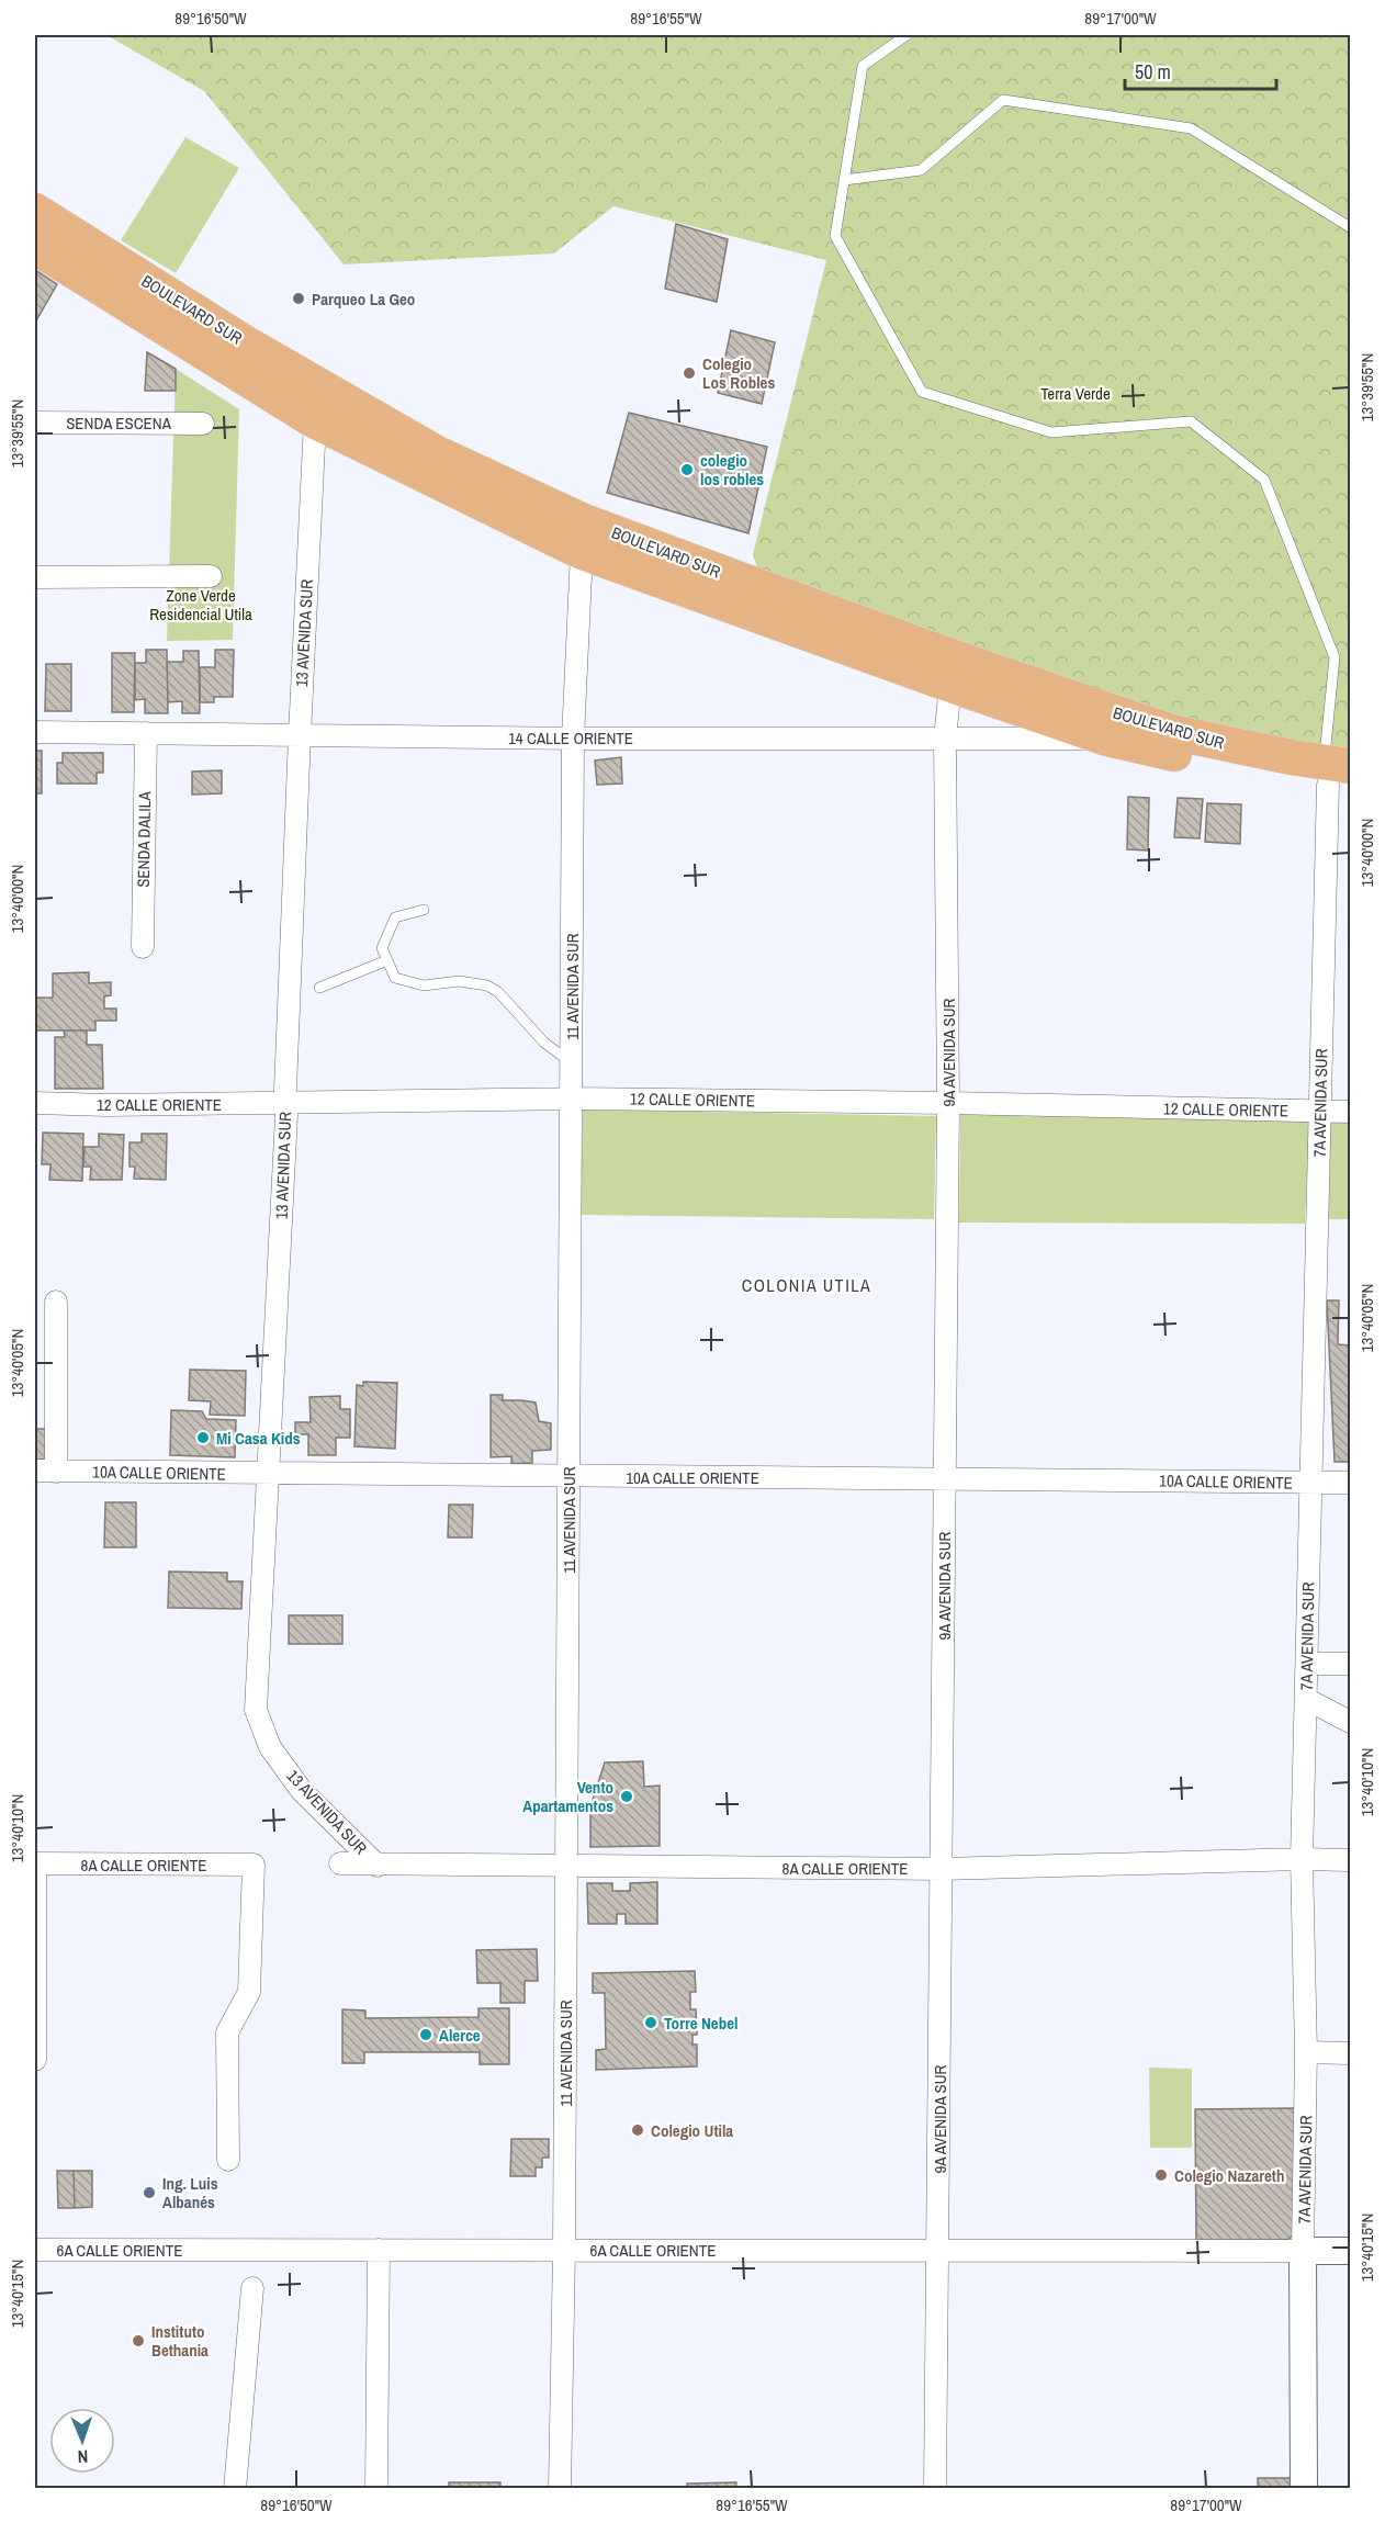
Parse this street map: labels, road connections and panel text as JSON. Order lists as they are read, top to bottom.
{
  "streets": {
    "highway": ["BOULEVARD SUR"],
    "street": [
      "SENDA ESCENA",
      "13 AVENIDA SUR",
      "14 CALLE ORIENTE",
      "SENDA DALILA",
      "11 AVENIDA SUR",
      "9A AVENIDA SUR",
      "12 CALLE ORIENTE",
      "7A AVENIDA SUR",
      "10A CALLE ORIENTE",
      "8A CALLE ORIENTE",
      "6A CALLE ORIENTE"
    ]
  },
  "crossings": [
    ["BOULEVARD SUR", "13 AVENIDA SUR"],
    ["BOULEVARD SUR", "14 CALLE ORIENTE"],
    ["BOULEVARD SUR", "11 AVENIDA SUR"],
    ["BOULEVARD SUR", "9A AVENIDA SUR"],
    ["BOULEVARD SUR", "7A AVENIDA SUR"],
    ["13 AVENIDA SUR", "14 CALLE ORIENTE"],
    ["13 AVENIDA SUR", "12 CALLE ORIENTE"],
    ["13 AVENIDA SUR", "10A CALLE ORIENTE"],
    ["13 AVENIDA SUR", "8A CALLE ORIENTE"],
    ["14 CALLE ORIENTE", "SENDA DALILA"],
    ["14 CALLE ORIENTE", "11 AVENIDA SUR"],
    ["14 CALLE ORIENTE", "9A AVENIDA SUR"],
    ["11 AVENIDA SUR", "12 CALLE ORIENTE"],
    ["11 AVENIDA SUR", "10A CALLE ORIENTE"],
    ["11 AVENIDA SUR", "8A CALLE ORIENTE"],
    ["11 AVENIDA SUR", "6A CALLE ORIENTE"],
    ["9A AVENIDA SUR", "12 CALLE ORIENTE"],
    ["9A AVENIDA SUR", "10A CALLE ORIENTE"],
    ["9A AVENIDA SUR", "8A CALLE ORIENTE"],
    ["9A AVENIDA SUR", "6A CALLE ORIENTE"],
    ["12 CALLE ORIENTE", "7A AVENIDA SUR"],
    ["7A AVENIDA SUR", "10A CALLE ORIENTE"],
    ["7A AVENIDA SUR", "8A CALLE ORIENTE"],
    ["7A AVENIDA SUR", "6A CALLE ORIENTE"]
  ],
  "districts": ["COLONIA UTILA"],
  "parks": ["Terra Verde", "Zone Verde Residencial Utila"],
  "places": [
    "Parqueo La Geo",
    "Colegio Los Robles",
    "colegio los robles",
    "Mi Casa Kids",
    "Vento Apartamentos",
    "Torre Nebel",
    "Alerce",
    "Colegio Utila",
    "Colegio Nazareth",
    "Ing. Luis Albanés",
    "Instituto Bethania"
  ],
  "scale_bar": "50 m",
  "north": "bottom",
  "coordinates": [
    "89°16'50\"W",
    "89°16'55\"W",
    "89°17'00\"W",
    "13°39'55\"N",
    "13°40'00\"N",
    "13°40'05\"N",
    "13°40'10\"N",
    "13°40'15\"N"
  ]
}
